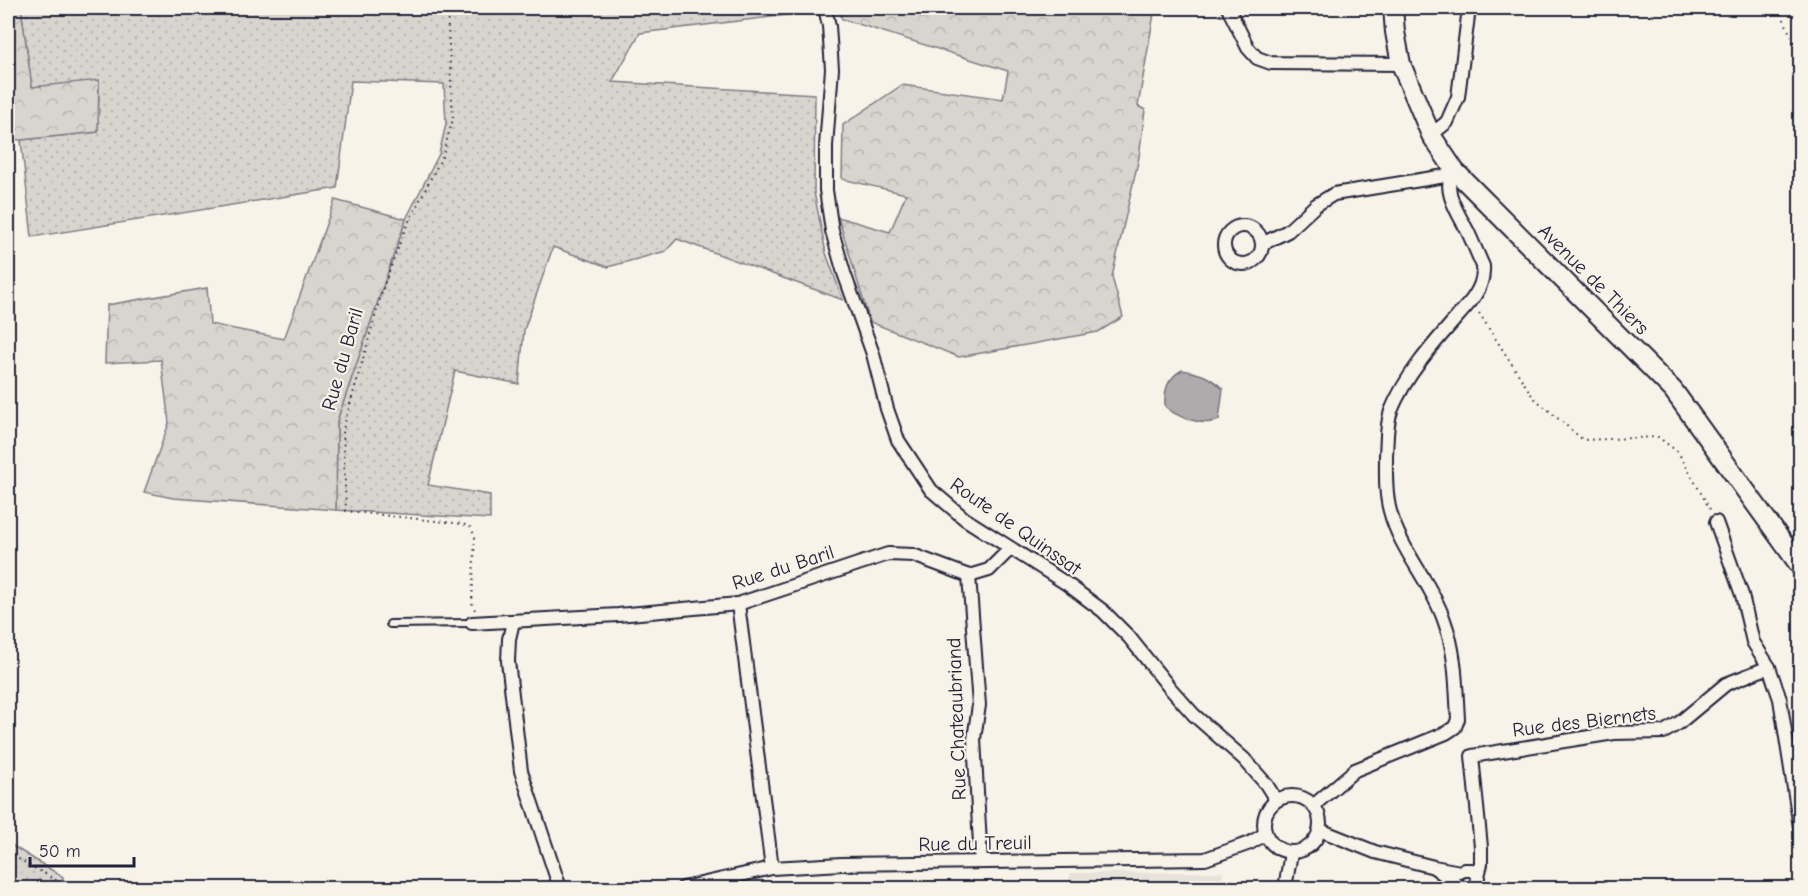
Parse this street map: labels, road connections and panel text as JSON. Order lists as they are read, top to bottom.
{
  "streets": {
    "main road": ["Avenue de Thiers"],
    "street": [
      "Rue du Baril",
      "Route de Quinssat",
      "Rue Chateaubriand",
      "Rue des Biernets",
      "Rue du Treuil"
    ]
  },
  "crossings": [
    ["Rue du Baril", "Rue Chateaubriand"],
    ["Route de Quinssat", "Rue du Treuil"],
    ["Rue Chateaubriand", "Rue du Treuil"]
  ],
  "scale_bar": "50 m"
}
